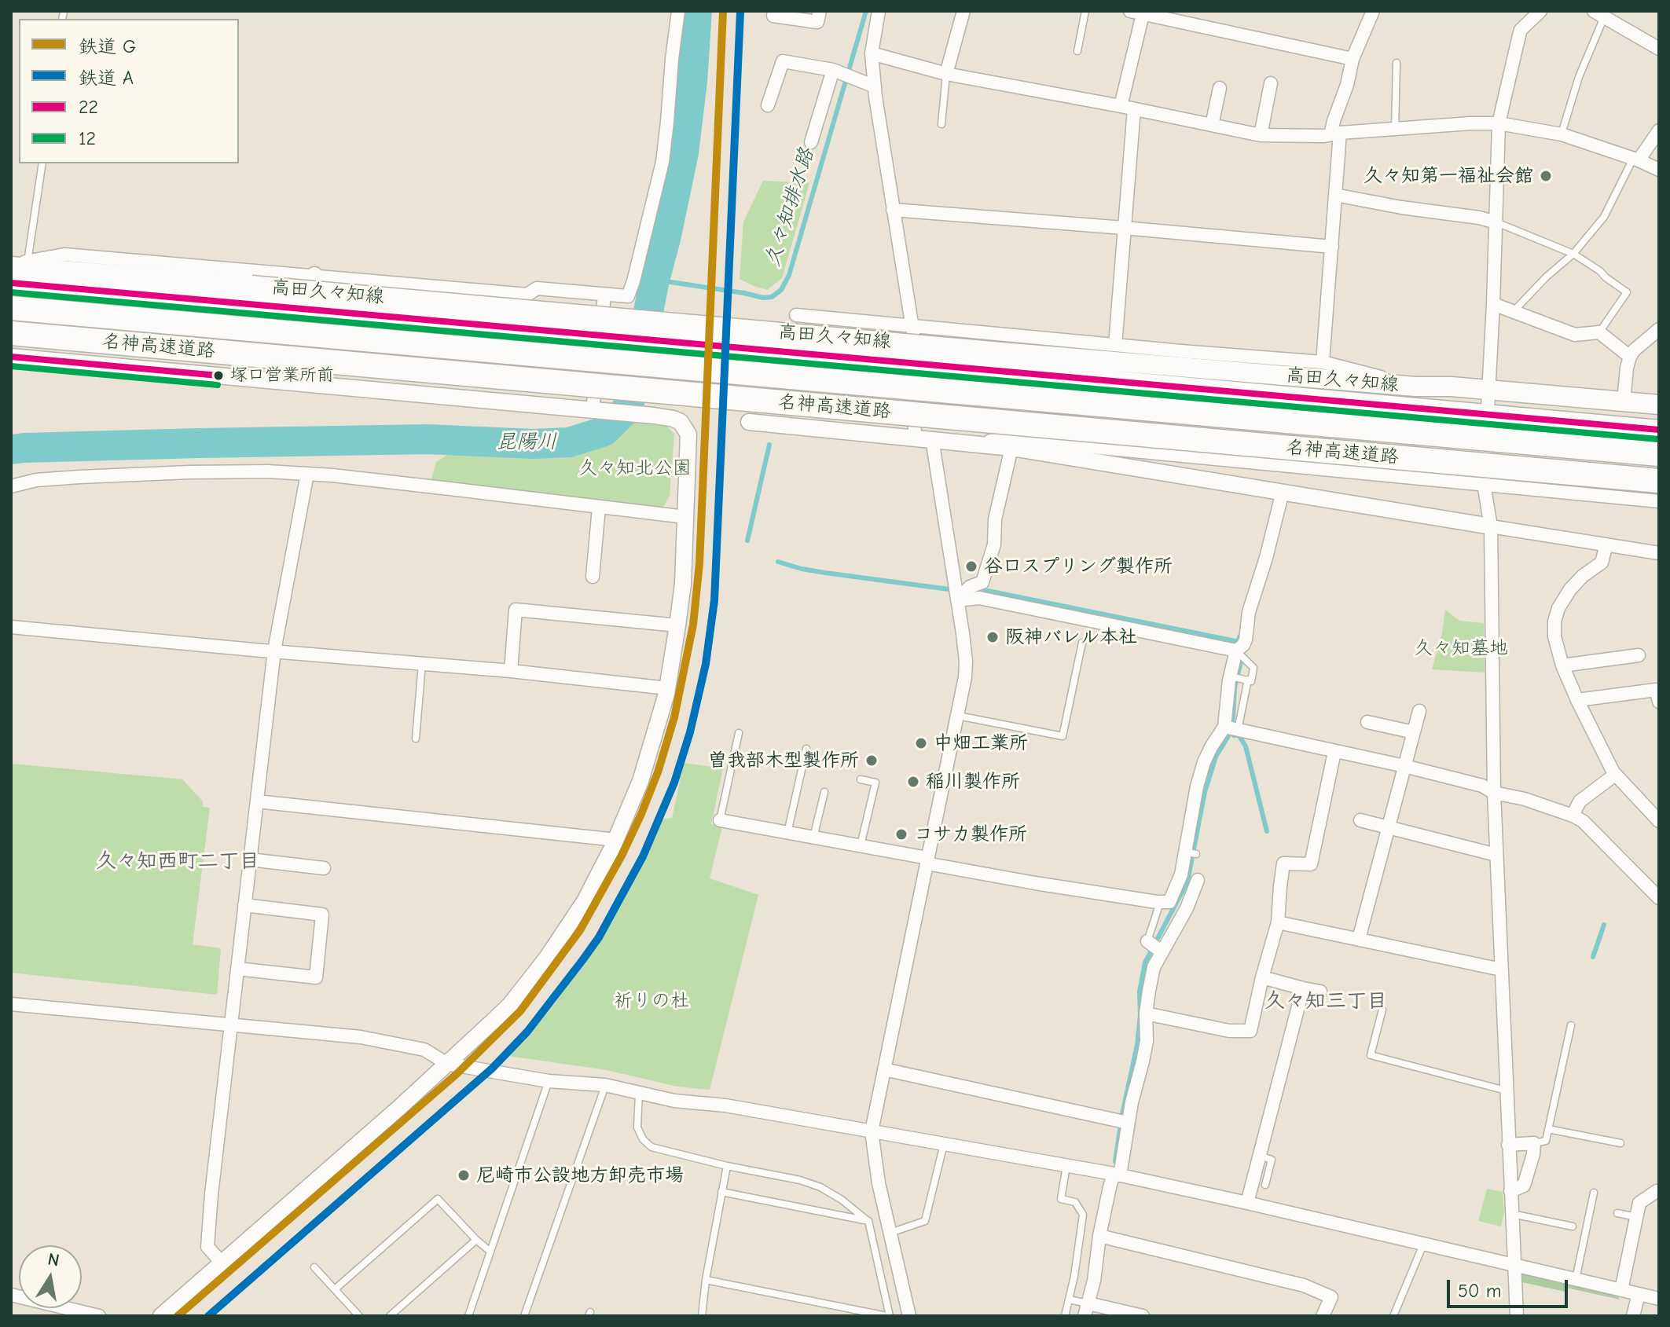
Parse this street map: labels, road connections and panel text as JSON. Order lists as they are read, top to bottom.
{
  "streets": {
    "highway": ["名神高速道路"],
    "main road": ["高田久々知線"]
  },
  "districts": ["久々知西町二丁目", "久々知三丁目"],
  "water": ["久々知排水路", "昆陽川"],
  "parks": ["久々知北公園", "久々知墓地", "祈りの杜"],
  "places": [
    "久々知第一福祉会館",
    "塚口営業所前",
    "谷口スプリング製作所",
    "阪神バレル本社",
    "中畑工業所",
    "曽我部木型製作所",
    "稲川製作所",
    "コサカ製作所",
    "尼崎市公設地方卸売市場"
  ],
  "lines": [
    "rail line G",
    "rail line A",
    "transit line 22",
    "transit line 12"
  ],
  "legend": [
    "鉄道 G",
    "鉄道 A",
    "22",
    "12"
  ],
  "scale_bar": "50 m",
  "north": "top"
}
